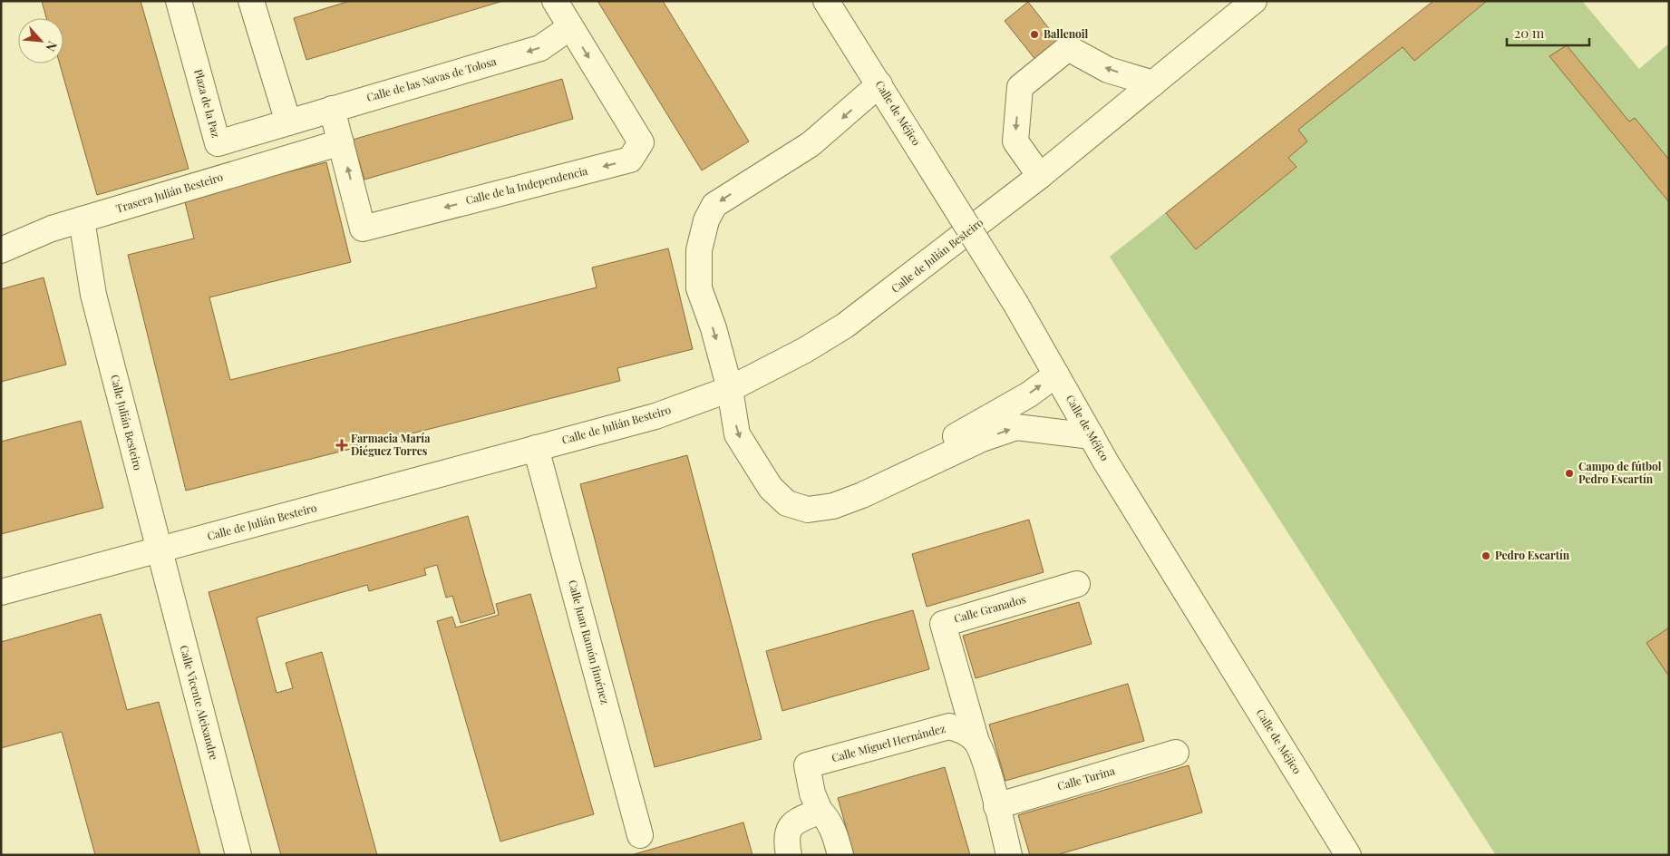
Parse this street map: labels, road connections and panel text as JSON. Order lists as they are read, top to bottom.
{
  "streets": {
    "street": [
      "Calle de las Navas de Tolosa",
      "Plaza de la Paz",
      "Calle de Méjico",
      "Calle de la Independencia",
      "Trasera Julián Besteiro",
      "Calle de Julián Besteiro",
      "Calle Julián Besteiro",
      "Calle Granados",
      "Calle Juan Ramón Jiménez",
      "Calle Vicente Aleixandre",
      "Calle Miguel Hernández",
      "Calle Turina"
    ]
  },
  "crossings": [
    ["Calle de las Navas de Tolosa", "Plaza de la Paz"],
    ["Calle de las Navas de Tolosa", "Calle de la Independencia"],
    ["Calle de la Independencia", "Trasera Julián Besteiro"],
    ["Trasera Julián Besteiro", "Calle Julián Besteiro"],
    ["Calle de Julián Besteiro", "Calle Julián Besteiro"],
    ["Calle de Julián Besteiro", "Calle Juan Ramón Jiménez"],
    ["Calle de Julián Besteiro", "Calle Vicente Aleixandre"],
    ["Calle Julián Besteiro", "Calle Vicente Aleixandre"],
    ["Calle Granados", "Calle Miguel Hernández"]
  ],
  "one_way": ["Calle de las Navas de Tolosa"],
  "places": {
    "other": ["Ballenoil", "Campo de fútbol Pedro Escartín", "Pedro Escartín"],
    "health": ["Farmacia María Diéguez Torres"]
  },
  "scale_bar": "20 m",
  "north": "bottom right"
}
